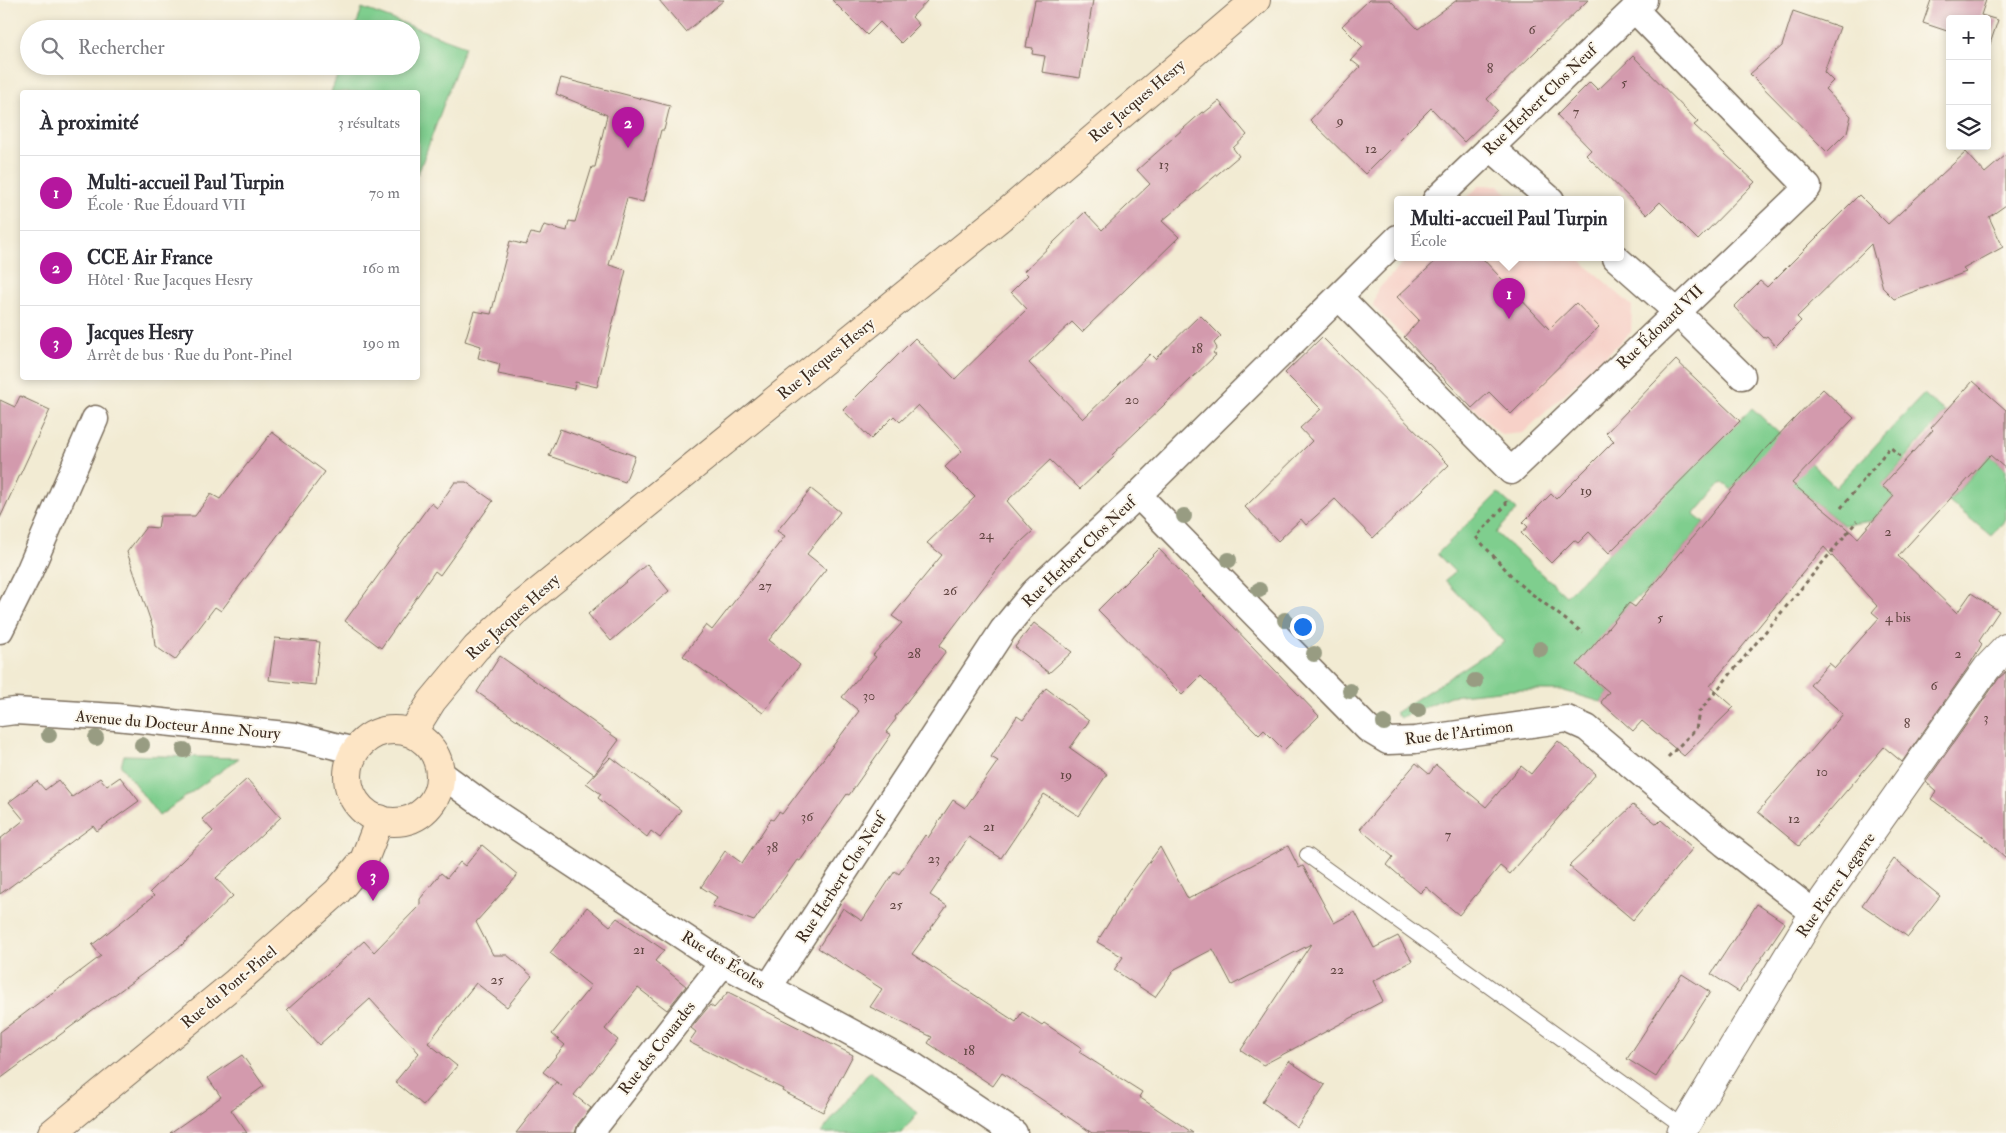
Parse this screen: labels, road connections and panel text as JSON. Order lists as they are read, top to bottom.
{
  "streets": {
    "main road": ["Rue Jacques Hesry", "Rue du Pont-Pinel"],
    "street": [
      "Rue Herbert Clos Neuf",
      "Rue Édouard VII",
      "Avenue du Docteur Anne Noury",
      "Rue de l'Artimon",
      "Rue Pierre Legavre",
      "Rue des Écoles",
      "Rue des Couardes"
    ]
  },
  "crossings": [
    ["Rue Herbert Clos Neuf", "Rue Édouard VII"],
    ["Rue Herbert Clos Neuf", "Rue de l'Artimon"],
    ["Rue Herbert Clos Neuf", "Rue des Écoles"],
    ["Rue Jacques Hesry", "Avenue du Docteur Anne Noury"],
    ["Rue Jacques Hesry", "Rue des Écoles"],
    ["Rue Jacques Hesry", "Rue du Pont-Pinel"],
    ["Avenue du Docteur Anne Noury", "Rue des Écoles"],
    ["Avenue du Docteur Anne Noury", "Rue du Pont-Pinel"],
    ["Rue de l'Artimon", "Rue Pierre Legavre"],
    ["Rue des Écoles", "Rue du Pont-Pinel"],
    ["Rue des Écoles", "Rue des Couardes"]
  ],
  "house_numbers": [
    "6",
    "8",
    "5",
    "7",
    "9",
    "12",
    "13",
    "18",
    "20",
    "19",
    "2",
    "24",
    "27",
    "26",
    "5",
    "4 bis",
    "28",
    "2",
    "6",
    "30",
    "3",
    "8",
    "10",
    "19",
    "36",
    "12",
    "21",
    "7",
    "38",
    "23",
    "25",
    "21",
    "22",
    "25",
    "18"
  ],
  "page": {
    "map_buttons": ["+", "−"],
    "search": "Rechercher",
    "heading": ["À proximité", "3 résultats"],
    "pins": ["2", "1", "3"],
    "list": [
      {
        "mark": "1",
        "name": "Multi-accueil Paul Turpin",
        "note": "École · Rue Édouard VII",
        "value": "70 m"
      },
      {
        "mark": "2",
        "name": "CCE Air France",
        "note": "Hôtel · Rue Jacques Hesry",
        "value": "160 m"
      },
      {
        "mark": "3",
        "name": "Jacques Hesry",
        "note": "Arrêt de bus · Rue du Pont-Pinel",
        "value": "190 m"
      }
    ],
    "popup": ["Multi-accueil Paul Turpin", "École"]
  }
}
